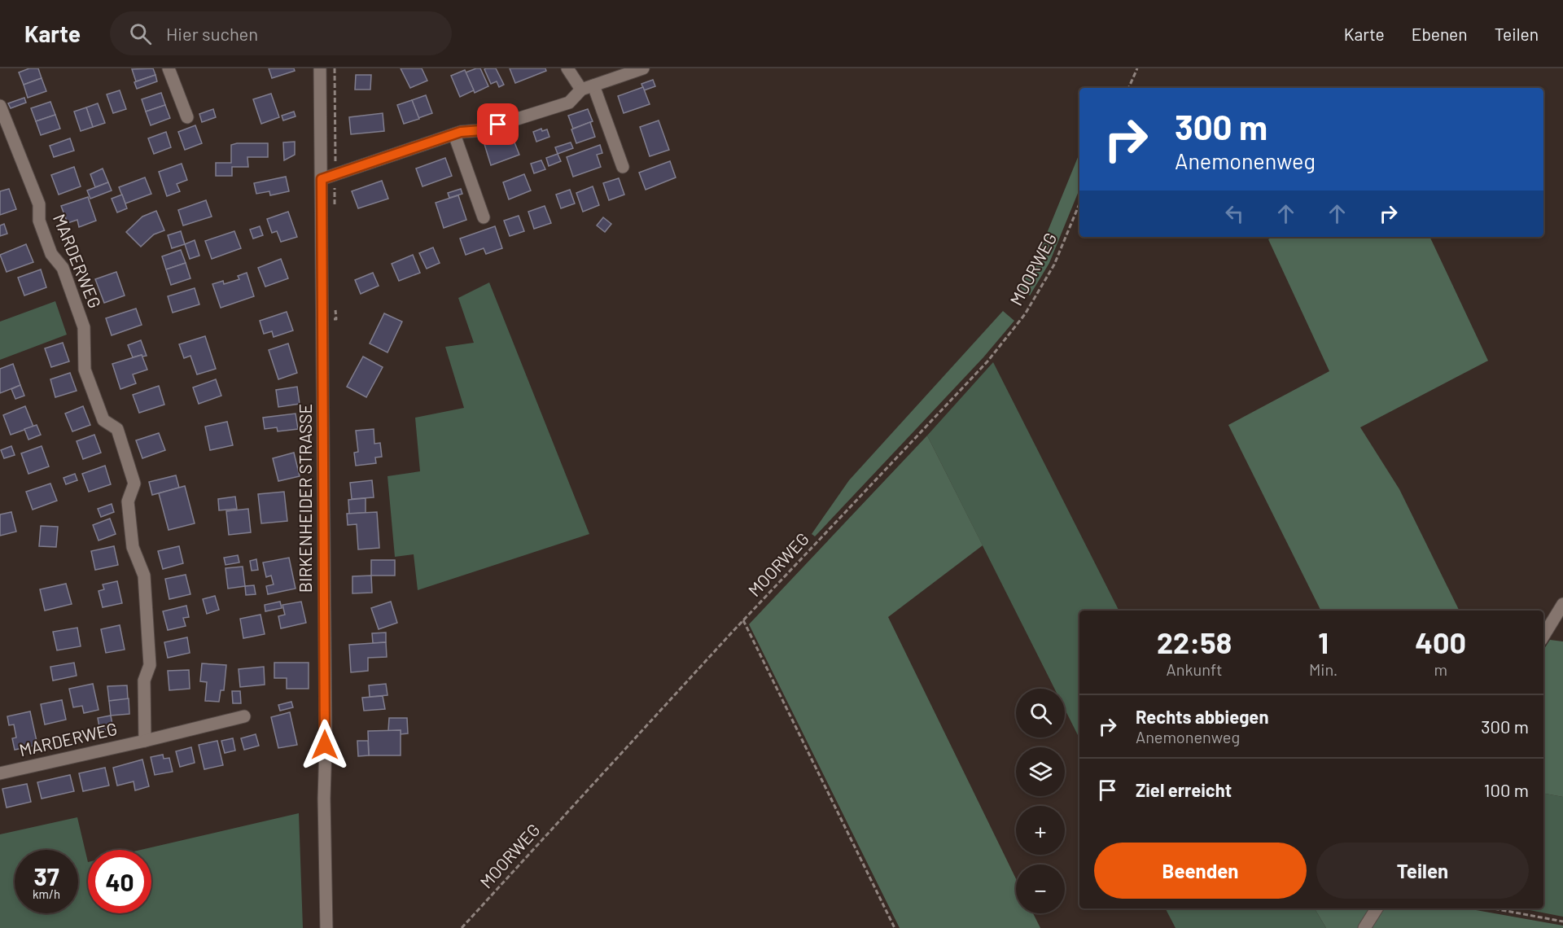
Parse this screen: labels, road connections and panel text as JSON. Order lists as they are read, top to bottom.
{
  "streets": {
    "street": ["MARDERWEG", "BIRKENHEIDER STRASSE"],
    "path": ["MOORWEG"]
  },
  "page": {
    "header": "Karte",
    "search": "Hier suchen",
    "nav": ["Karte", "Ebenen", "Teilen"],
    "turn": ["300 m", "Anemonenweg"],
    "eta": [
      "22:58",
      "Ankunft",
      "1",
      "Min.",
      "400",
      "m"
    ],
    "map_buttons": ["+", "−"],
    "list": [
      {
        "name": "Rechts abbiegen",
        "note": "Anemonenweg",
        "value": "300 m"
      },
      {
        "name": "Ziel erreicht",
        "value": "100 m"
      }
    ],
    "buttons": ["Beenden", "Teilen"],
    "speed": "37 km/h",
    "limit": "40"
  }
}
